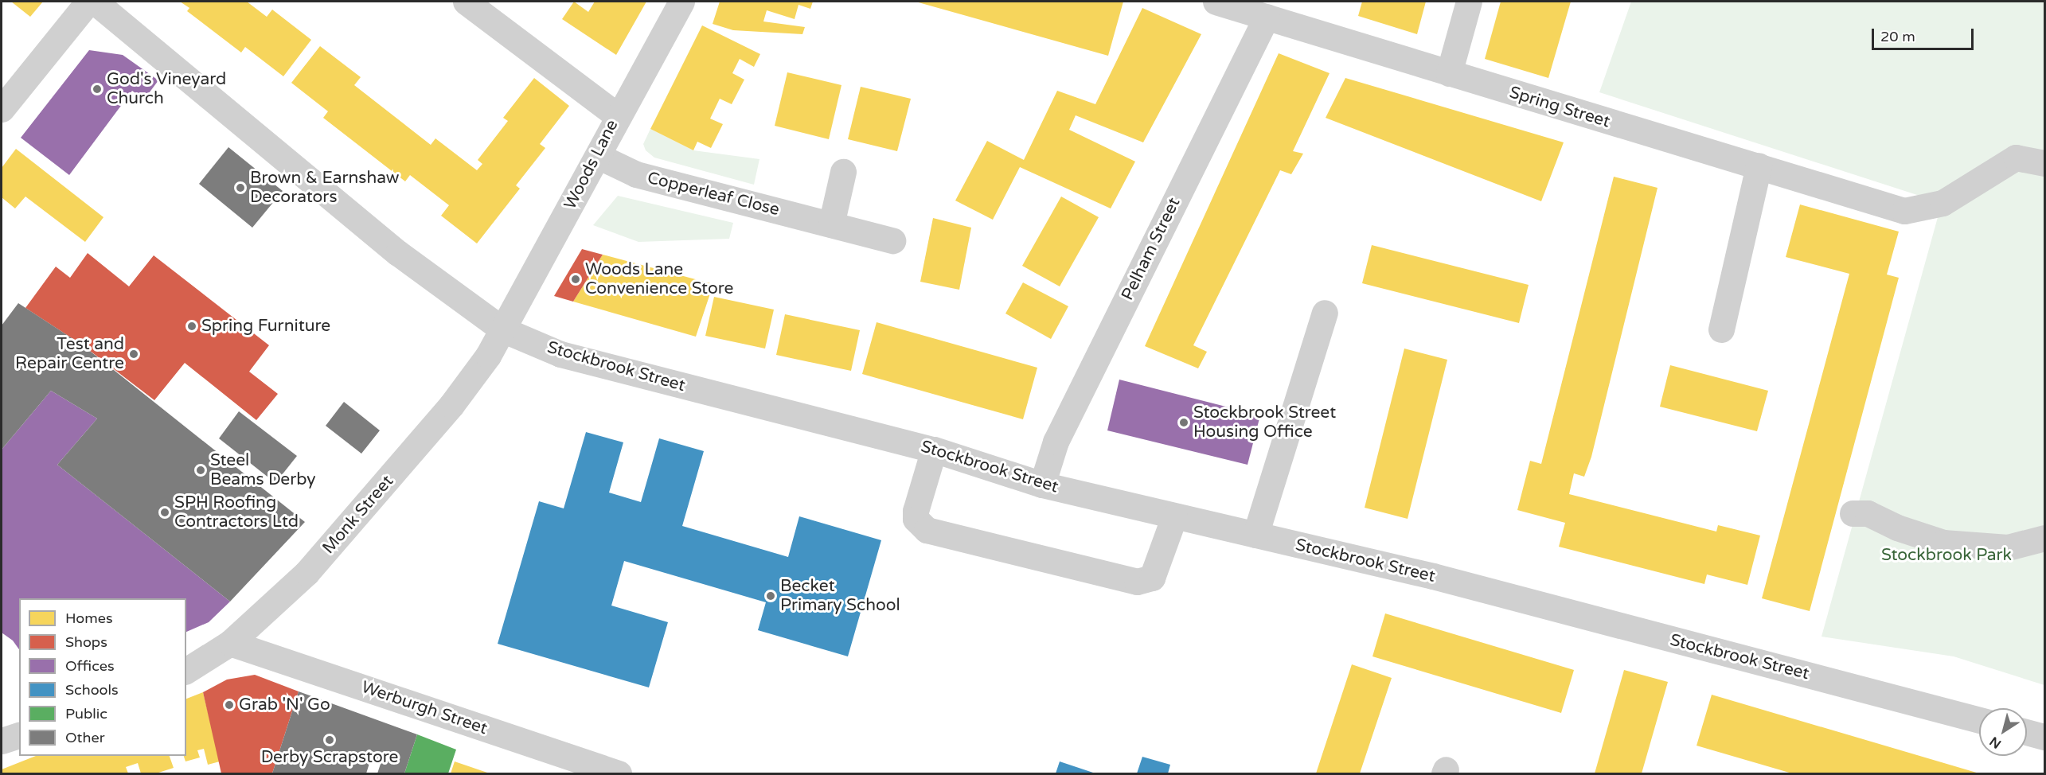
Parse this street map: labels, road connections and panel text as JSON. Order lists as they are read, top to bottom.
{
  "streets": {
    "street": [
      "Spring Street",
      "Woods Lane",
      "Copperleaf Close",
      "Pelham Street",
      "Stockbrook Street",
      "Monk Street",
      "Werburgh Street"
    ]
  },
  "crossings": [
    ["Spring Street", "Pelham Street"],
    ["Woods Lane", "Copperleaf Close"],
    ["Woods Lane", "Stockbrook Street"],
    ["Woods Lane", "Monk Street"],
    ["Pelham Street", "Stockbrook Street"],
    ["Stockbrook Street", "Monk Street"],
    ["Monk Street", "Werburgh Street"]
  ],
  "parks": ["Stockbrook Park"],
  "places": [
    "God's Vineyard Church",
    "Brown & Earnshaw Decorators",
    "Woods Lane Convenience Store",
    "Spring Furniture",
    "Test and Repair Centre",
    "Stockbrook Street Housing Office",
    "Steel Beams Derby",
    "SPH Roofing Contractors Ltd",
    "Becket Primary School",
    "Grab 'N' Go",
    "Derby Scrapstore"
  ],
  "legend": [
    "Homes",
    "Shops",
    "Offices",
    "Schools",
    "Public",
    "Other"
  ],
  "scale_bar": "20 m",
  "north": "bottom left"
}
